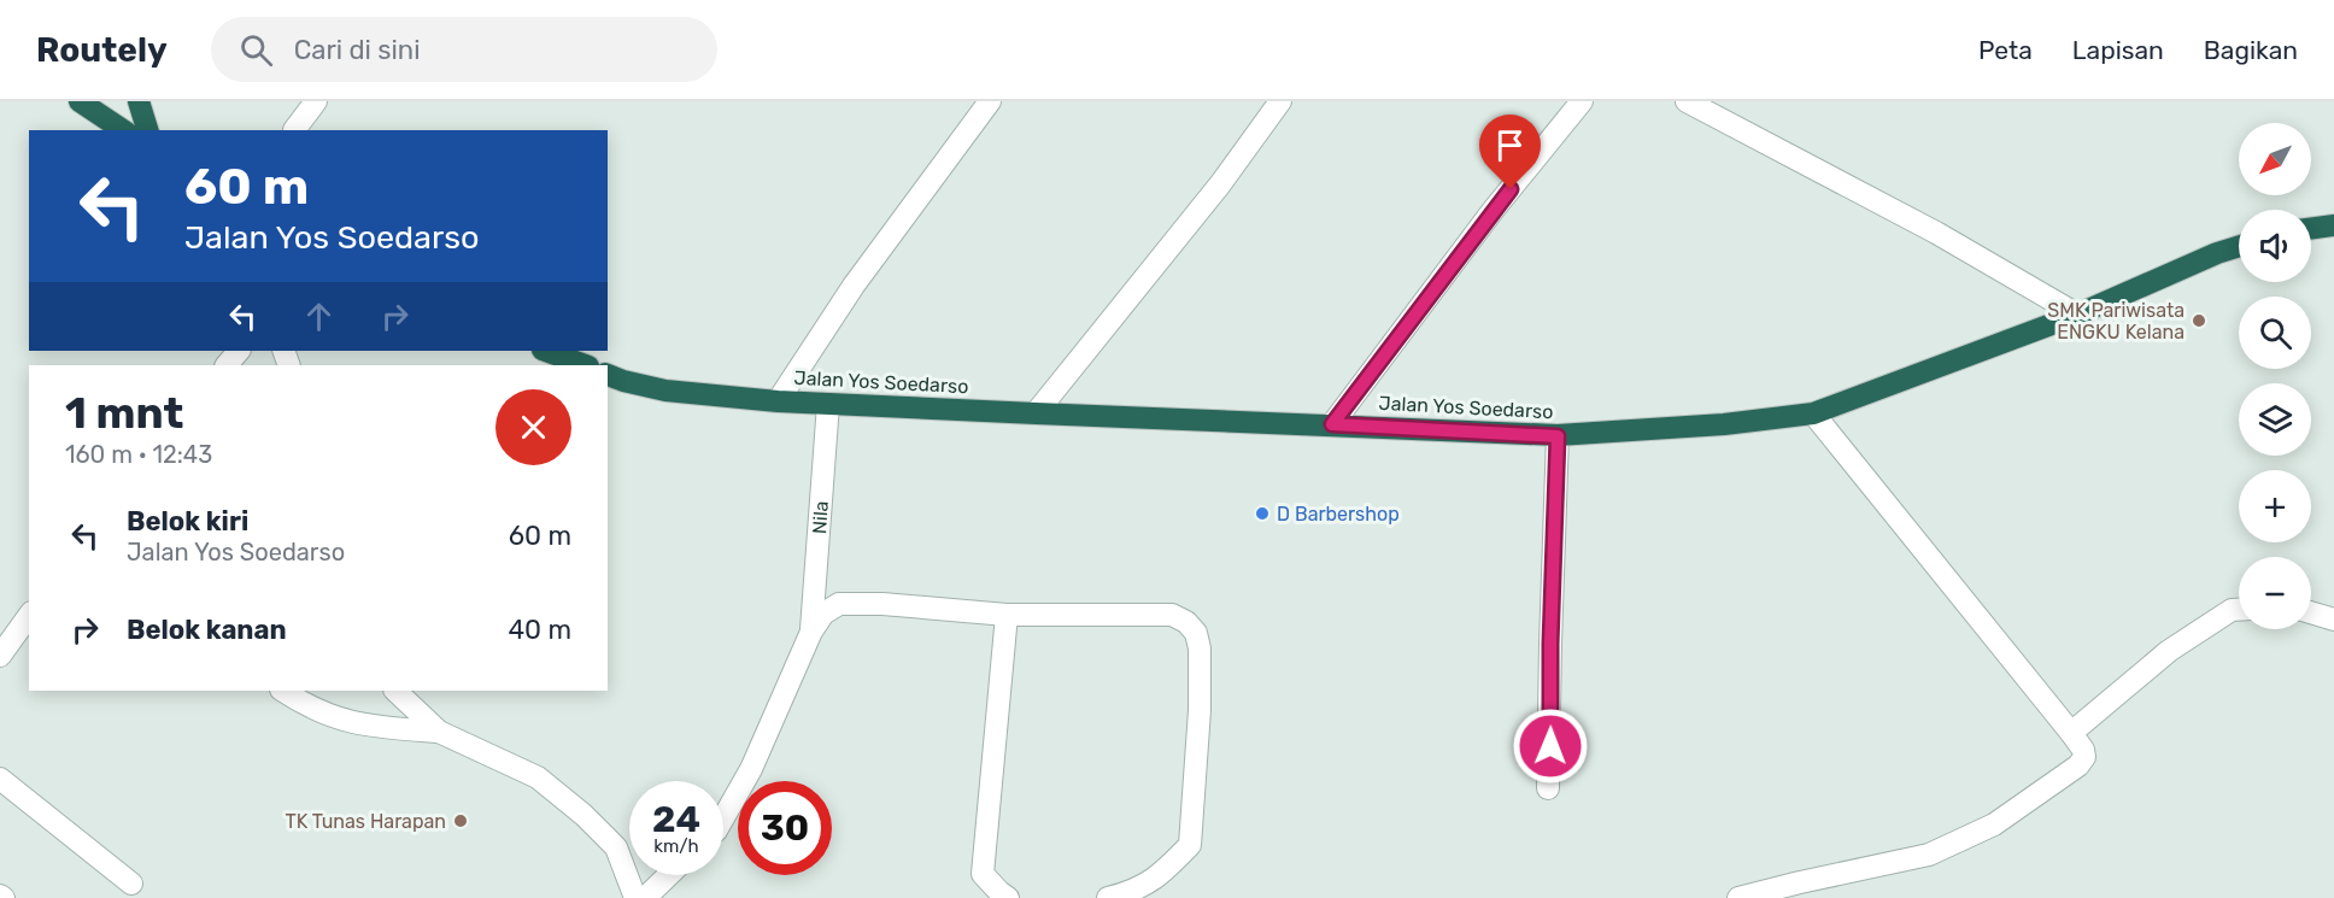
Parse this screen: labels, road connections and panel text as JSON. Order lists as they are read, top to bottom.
{
  "streets": {
    "highway": ["Jalan Yos Soedarso"],
    "street": ["Nila"]
  },
  "crossings": [
    ["Jalan Yos Soedarso", "Nila"]
  ],
  "places": ["SMK Pariwisata ENGKU Kelana", "D Barbershop", "TK Tunas Harapan"],
  "north": "bottom left",
  "page": {
    "header": "Routely",
    "search": "Cari di sini",
    "nav": ["Peta", "Lapisan", "Bagikan"],
    "map_buttons": ["+", "−"],
    "turn": ["60 m", "Jalan Yos Soedarso"],
    "heading": ["1 mnt", "160 m · 12:43"],
    "list": [
      {
        "name": "Belok kiri",
        "note": "Jalan Yos Soedarso",
        "value": "60 m"
      },
      {
        "name": "Belok kanan",
        "value": "40 m"
      }
    ],
    "speed": "24 km/h",
    "limit": "30"
  }
}
